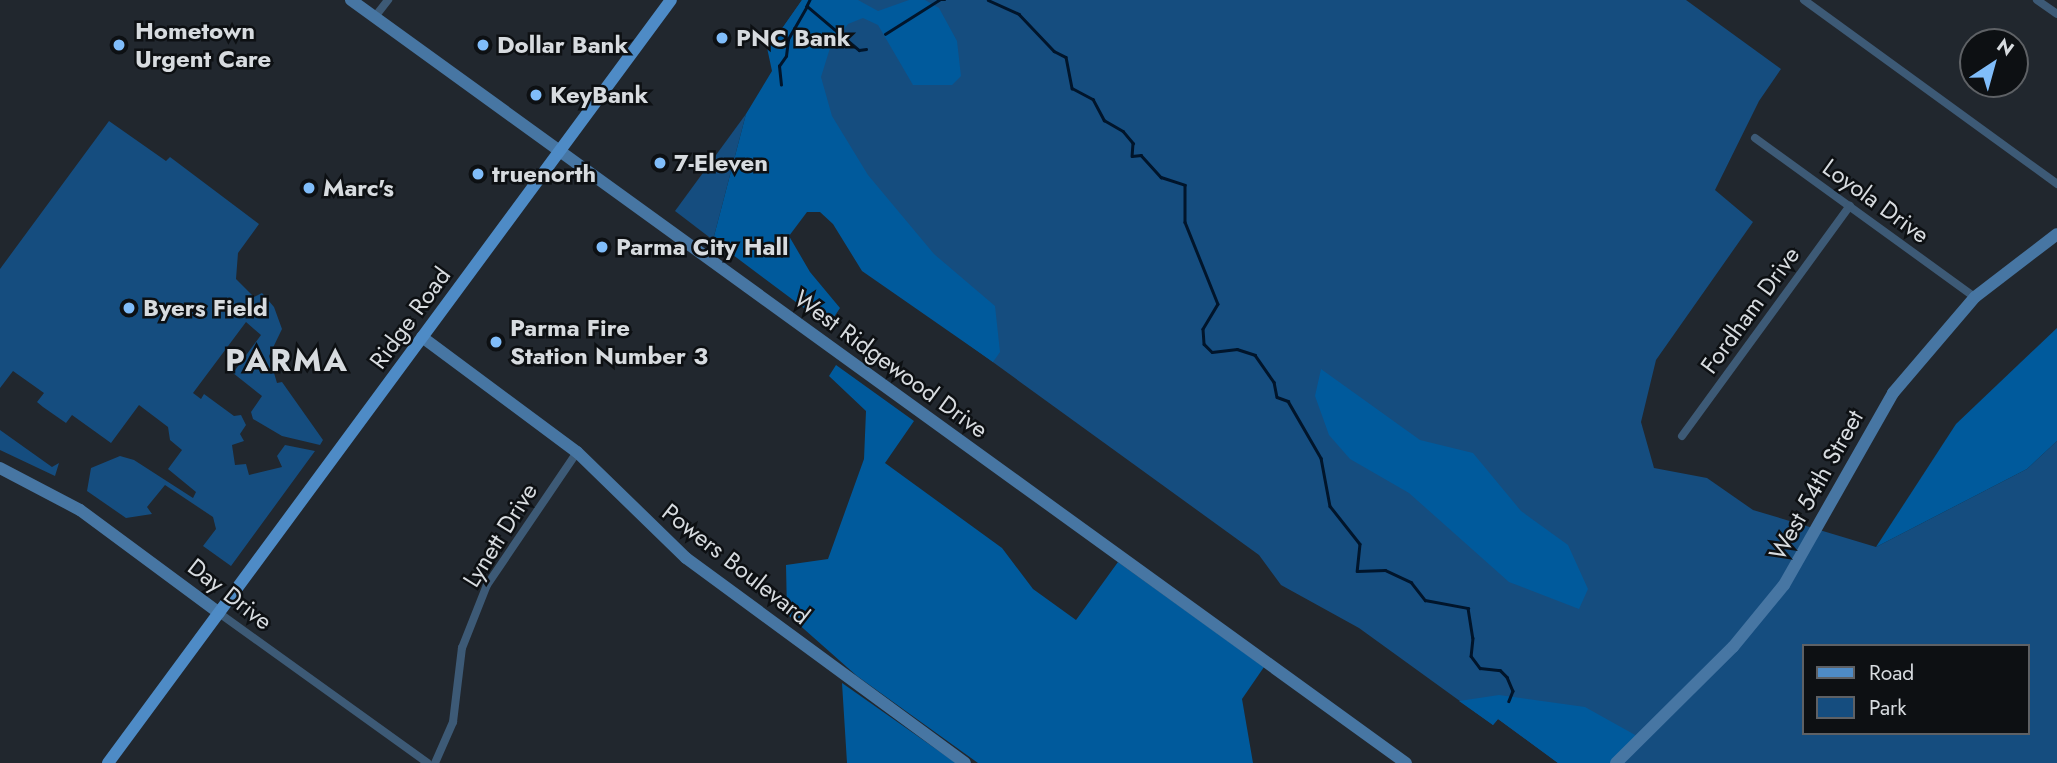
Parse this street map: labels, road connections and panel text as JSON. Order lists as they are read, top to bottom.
{
  "streets": {
    "main road": ["Ridge Road"],
    "street": [
      "Loyola Drive",
      "Fordham Drive",
      "West Ridgewood Drive",
      "West 54th Street",
      "Lynett Drive",
      "Powers Boulevard",
      "Day Drive"
    ]
  },
  "crossings": [
    ["Loyola Drive", "Fordham Drive"],
    ["Loyola Drive", "West 54th Street"],
    ["Ridge Road", "West Ridgewood Drive"],
    ["Ridge Road", "Powers Boulevard"],
    ["Ridge Road", "Day Drive"],
    ["Lynett Drive", "Powers Boulevard"]
  ],
  "districts": ["PARMA"],
  "places": [
    "PNC Bank",
    "Hometown Urgent Care",
    "Dollar Bank",
    "KeyBank",
    "7-Eleven",
    "truenorth",
    "Marc's",
    "Parma City Hall",
    "Byers Field",
    "Parma Fire Station Number 3"
  ],
  "legend": ["Road", "Park"],
  "north": "top right"
}
